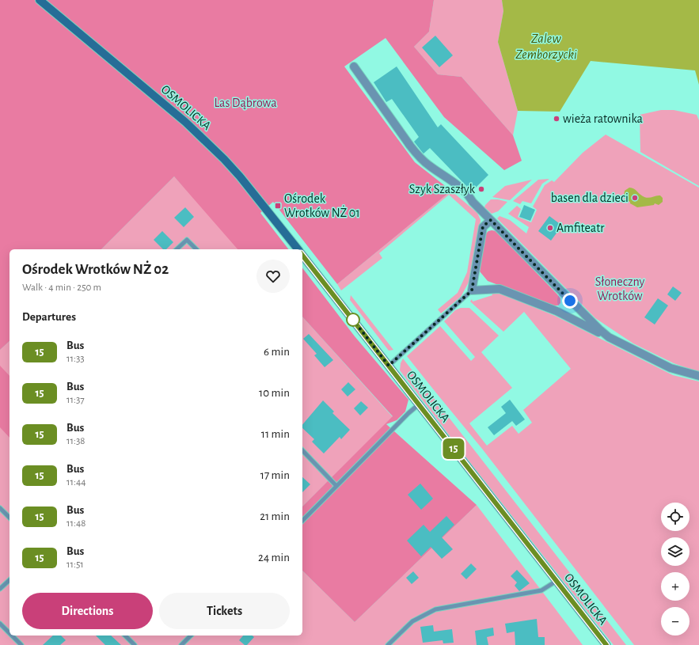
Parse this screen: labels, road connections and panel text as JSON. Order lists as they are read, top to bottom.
{
  "streets": {
    "street": ["OSMOLICKA"]
  },
  "water": ["Zalew Zemborzycki"],
  "parks": ["Las Dąbrowa", "Słoneczny Wrotków"],
  "places": {
    "other": [
      "wieża ratownika",
      "Szyk Szaszłyk",
      "basen dla dzieci",
      "Amfiteatr"
    ],
    "transit": ["Ośrodek Wrotków NŻ 01"]
  },
  "lines": ["bus line 15"],
  "page": {
    "on_map": "15",
    "heading": [
      ["Ośrodek Wrotków NŻ 02", "Walk · 4 min · 250 m"],
      "Departures"
    ],
    "list": [
      {
        "mark": "15",
        "name": "Bus",
        "note": "11:33",
        "value": "6 min"
      },
      {
        "mark": "15",
        "name": "Bus",
        "note": "11:37",
        "value": "10 min"
      },
      {
        "mark": "15",
        "name": "Bus",
        "note": "11:38",
        "value": "11 min"
      },
      {
        "mark": "15",
        "name": "Bus",
        "note": "11:44",
        "value": "17 min"
      },
      {
        "mark": "15",
        "name": "Bus",
        "note": "11:48",
        "value": "21 min"
      },
      {
        "mark": "15",
        "name": "Bus",
        "note": "11:51",
        "value": "24 min"
      }
    ],
    "map_buttons": ["+", "−"],
    "buttons": ["Directions", "Tickets"]
  }
}
